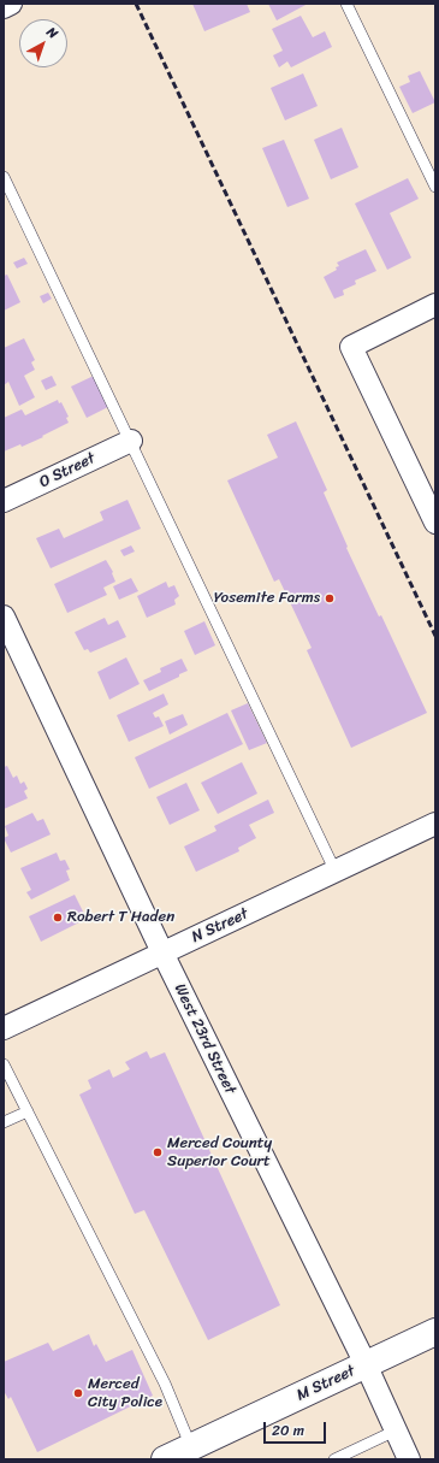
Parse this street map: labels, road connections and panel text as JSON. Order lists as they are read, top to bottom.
{
  "streets": {
    "street": [
      "O Street",
      "N Street",
      "West 23rd Street",
      "M Street"
    ]
  },
  "crossings": [
    ["N Street", "West 23rd Street"],
    ["West 23rd Street", "M Street"]
  ],
  "places": [
    "Yosemite Farms",
    "Robert T Haden",
    "Merced County Superior Court",
    "Merced City Police"
  ],
  "scale_bar": "20 m",
  "north": "top right"
}
